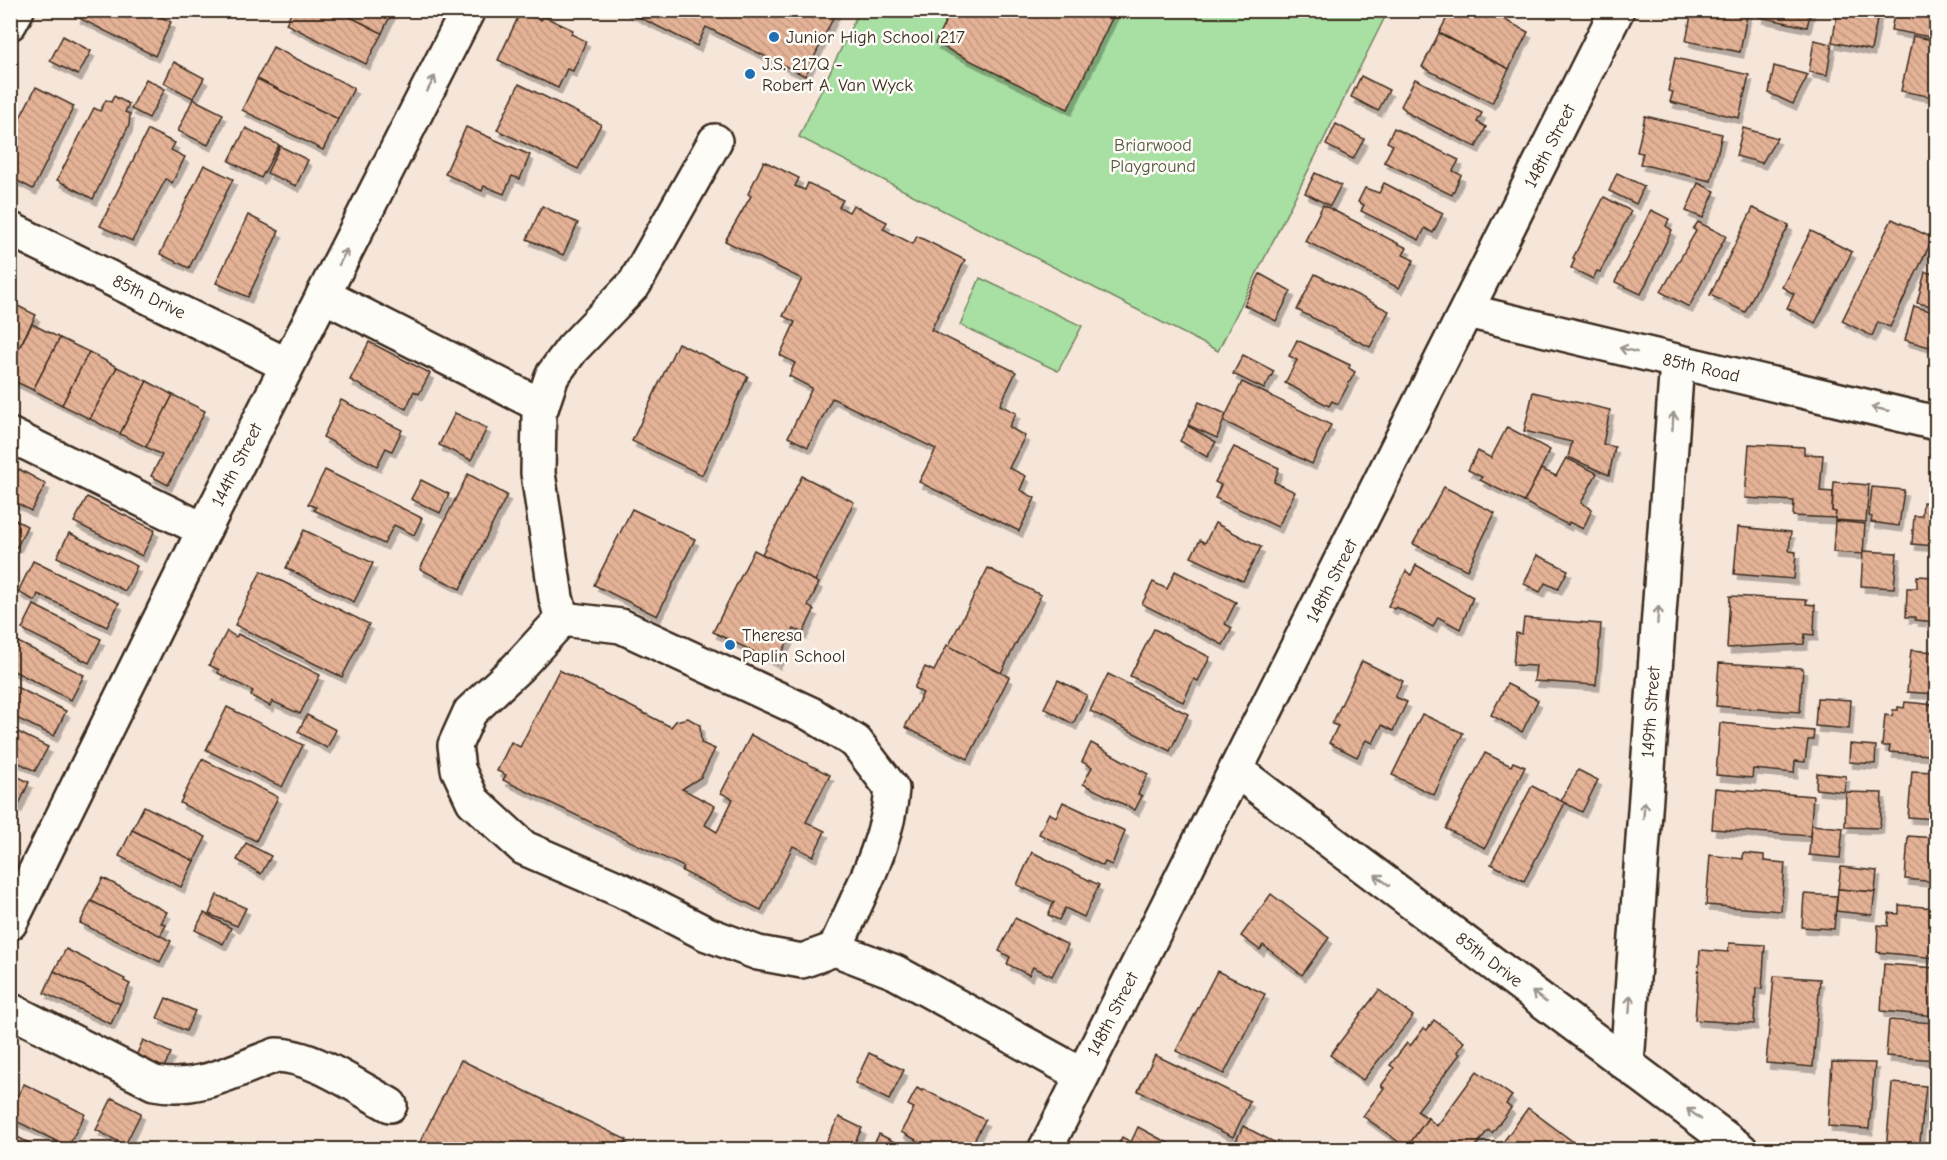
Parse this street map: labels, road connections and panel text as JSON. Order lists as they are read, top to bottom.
{
  "streets": {
    "street": [
      "148th Street",
      "85th Drive",
      "85th Road",
      "144th Street",
      "149th Street"
    ]
  },
  "crossings": [
    ["148th Street", "85th Drive"],
    ["148th Street", "85th Road"],
    ["85th Drive", "144th Street"],
    ["85th Drive", "149th Street"],
    ["85th Road", "149th Street"]
  ],
  "one_way": ["85th Drive", "85th Road", "149th Street"],
  "parks": ["Briarwood Playground"],
  "places": ["Junior High School 217", "J.S. 217Q - Robert A. Van Wyck", "Theresa Paplin School"]
}
